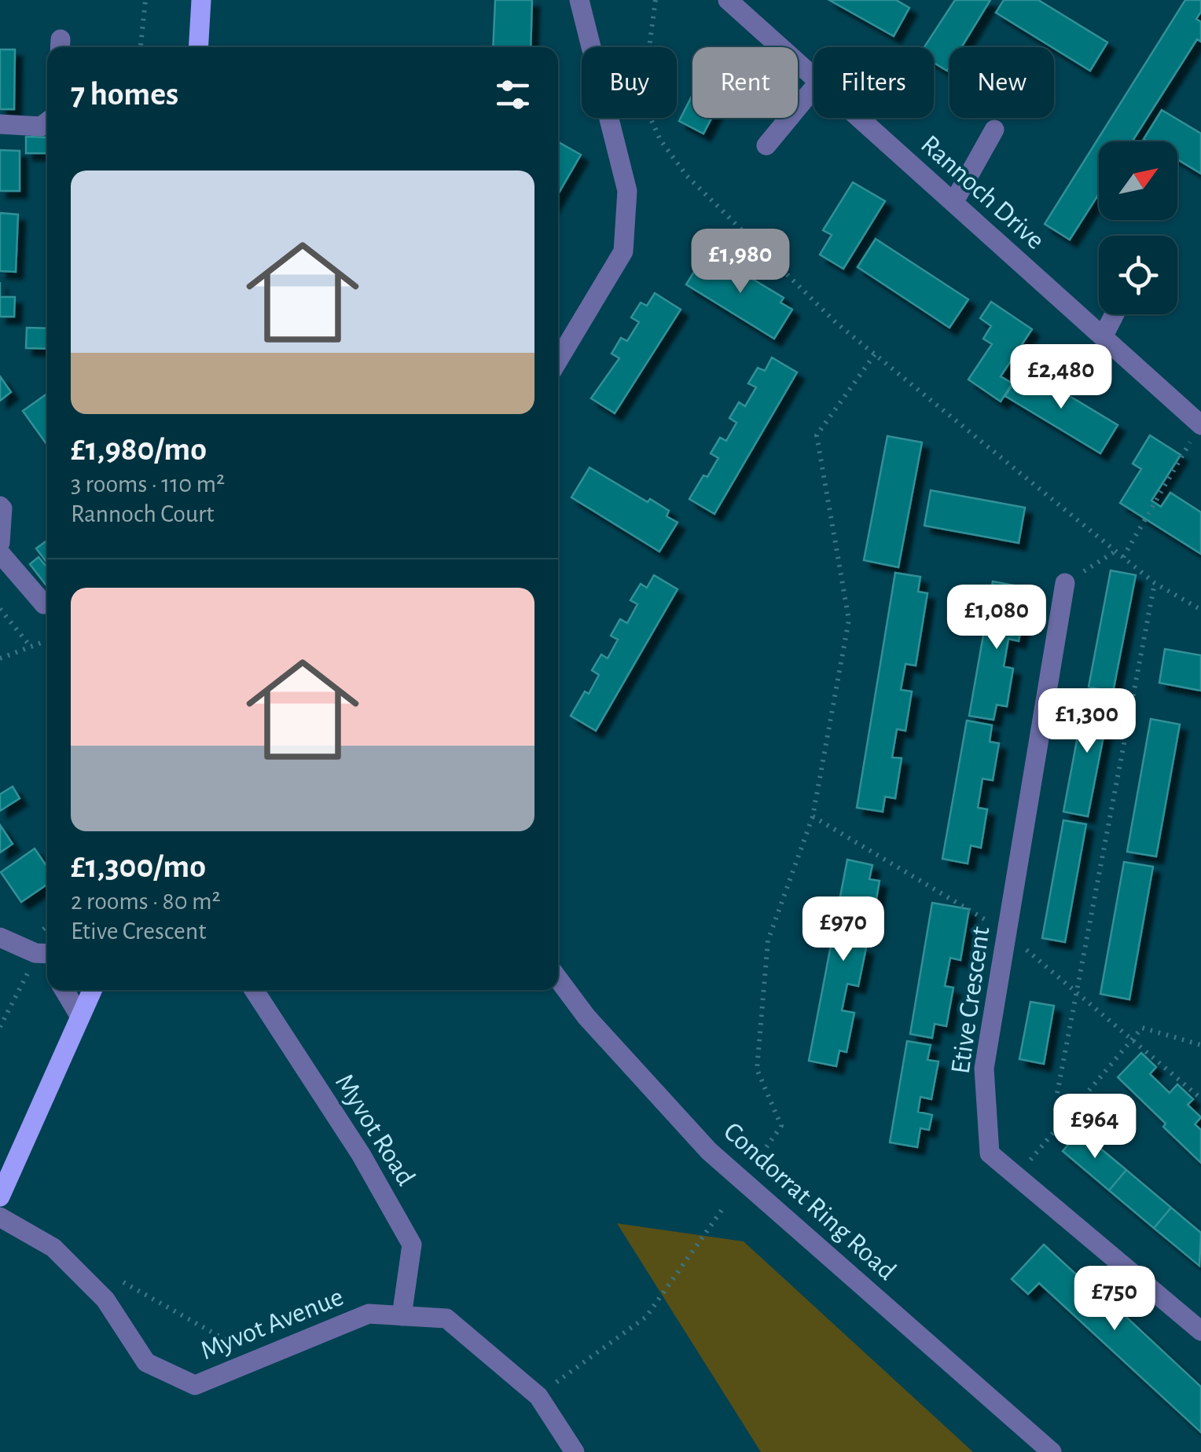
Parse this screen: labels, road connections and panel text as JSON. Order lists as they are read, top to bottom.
{
  "streets": {
    "street": [
      "Rannoch Drive",
      "Etive Crescent",
      "Myvot Road",
      "Condorrat Ring Road",
      "Myvot Avenue"
    ]
  },
  "crossings": [
    ["Myvot Road", "Myvot Avenue"]
  ],
  "north": "top right",
  "page": {
    "chip": [
      "Buy",
      "Rent",
      "Filters",
      "New"
    ],
    "heading": "7 homes",
    "list": [
      {
        "name": "£1,980/mo",
        "note": "3 rooms · 110 m² · Rannoch Court"
      },
      {
        "name": "£1,300/mo",
        "note": "2 rooms · 80 m² · Etive Crescent"
      }
    ],
    "price": [
      "£1,980",
      "£2,480",
      "£1,080",
      "£1,300",
      "£970",
      "£964",
      "£750"
    ]
  }
}
